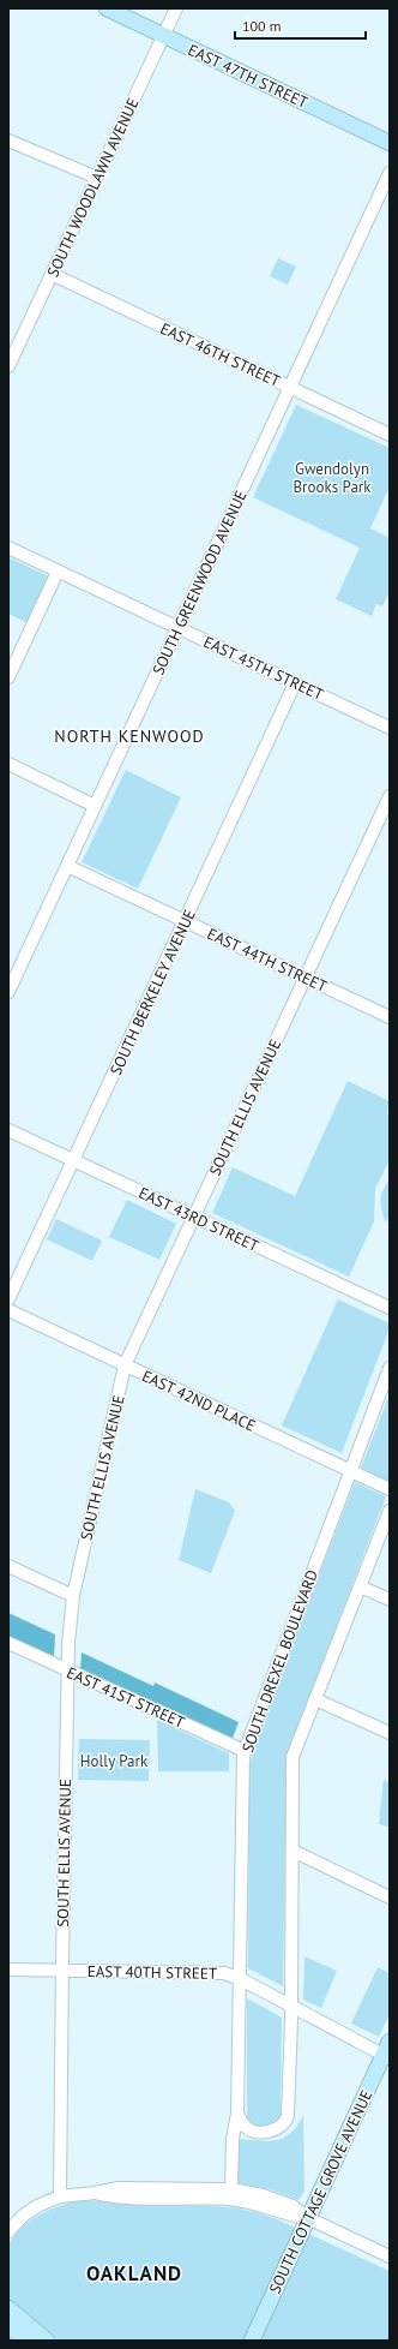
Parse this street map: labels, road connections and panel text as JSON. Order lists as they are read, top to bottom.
{
  "streets": {
    "main road": ["EAST 47TH STREET", "SOUTH COTTAGE GROVE AVENUE"],
    "street": [
      "SOUTH WOODLAWN AVENUE",
      "EAST 46TH STREET",
      "SOUTH GREENWOOD AVENUE",
      "EAST 45TH STREET",
      "EAST 44TH STREET",
      "SOUTH BERKELEY AVENUE",
      "SOUTH ELLIS AVENUE",
      "EAST 43RD STREET",
      "EAST 42ND PLACE",
      "SOUTH DREXEL BOULEVARD",
      "EAST 41ST STREET",
      "EAST 40TH STREET"
    ]
  },
  "crossings": [
    ["EAST 47TH STREET", "SOUTH WOODLAWN AVENUE"],
    ["SOUTH WOODLAWN AVENUE", "EAST 46TH STREET"],
    ["EAST 46TH STREET", "SOUTH GREENWOOD AVENUE"],
    ["SOUTH GREENWOOD AVENUE", "EAST 45TH STREET"],
    ["SOUTH GREENWOOD AVENUE", "EAST 44TH STREET"],
    ["EAST 45TH STREET", "SOUTH BERKELEY AVENUE"],
    ["EAST 44TH STREET", "SOUTH BERKELEY AVENUE"],
    ["EAST 44TH STREET", "SOUTH ELLIS AVENUE"],
    ["SOUTH BERKELEY AVENUE", "EAST 43RD STREET"],
    ["SOUTH ELLIS AVENUE", "EAST 43RD STREET"],
    ["SOUTH ELLIS AVENUE", "EAST 42ND PLACE"],
    ["SOUTH ELLIS AVENUE", "EAST 41ST STREET"],
    ["SOUTH ELLIS AVENUE", "EAST 40TH STREET"],
    ["EAST 42ND PLACE", "SOUTH DREXEL BOULEVARD"],
    ["SOUTH DREXEL BOULEVARD", "EAST 41ST STREET"],
    ["SOUTH DREXEL BOULEVARD", "EAST 40TH STREET"],
    ["EAST 40TH STREET", "SOUTH COTTAGE GROVE AVENUE"]
  ],
  "districts": ["NORTH KENWOOD", "OAKLAND"],
  "parks": ["Gwendolyn Brooks Park", "Holly Park"],
  "scale_bar": "100 m"
}
